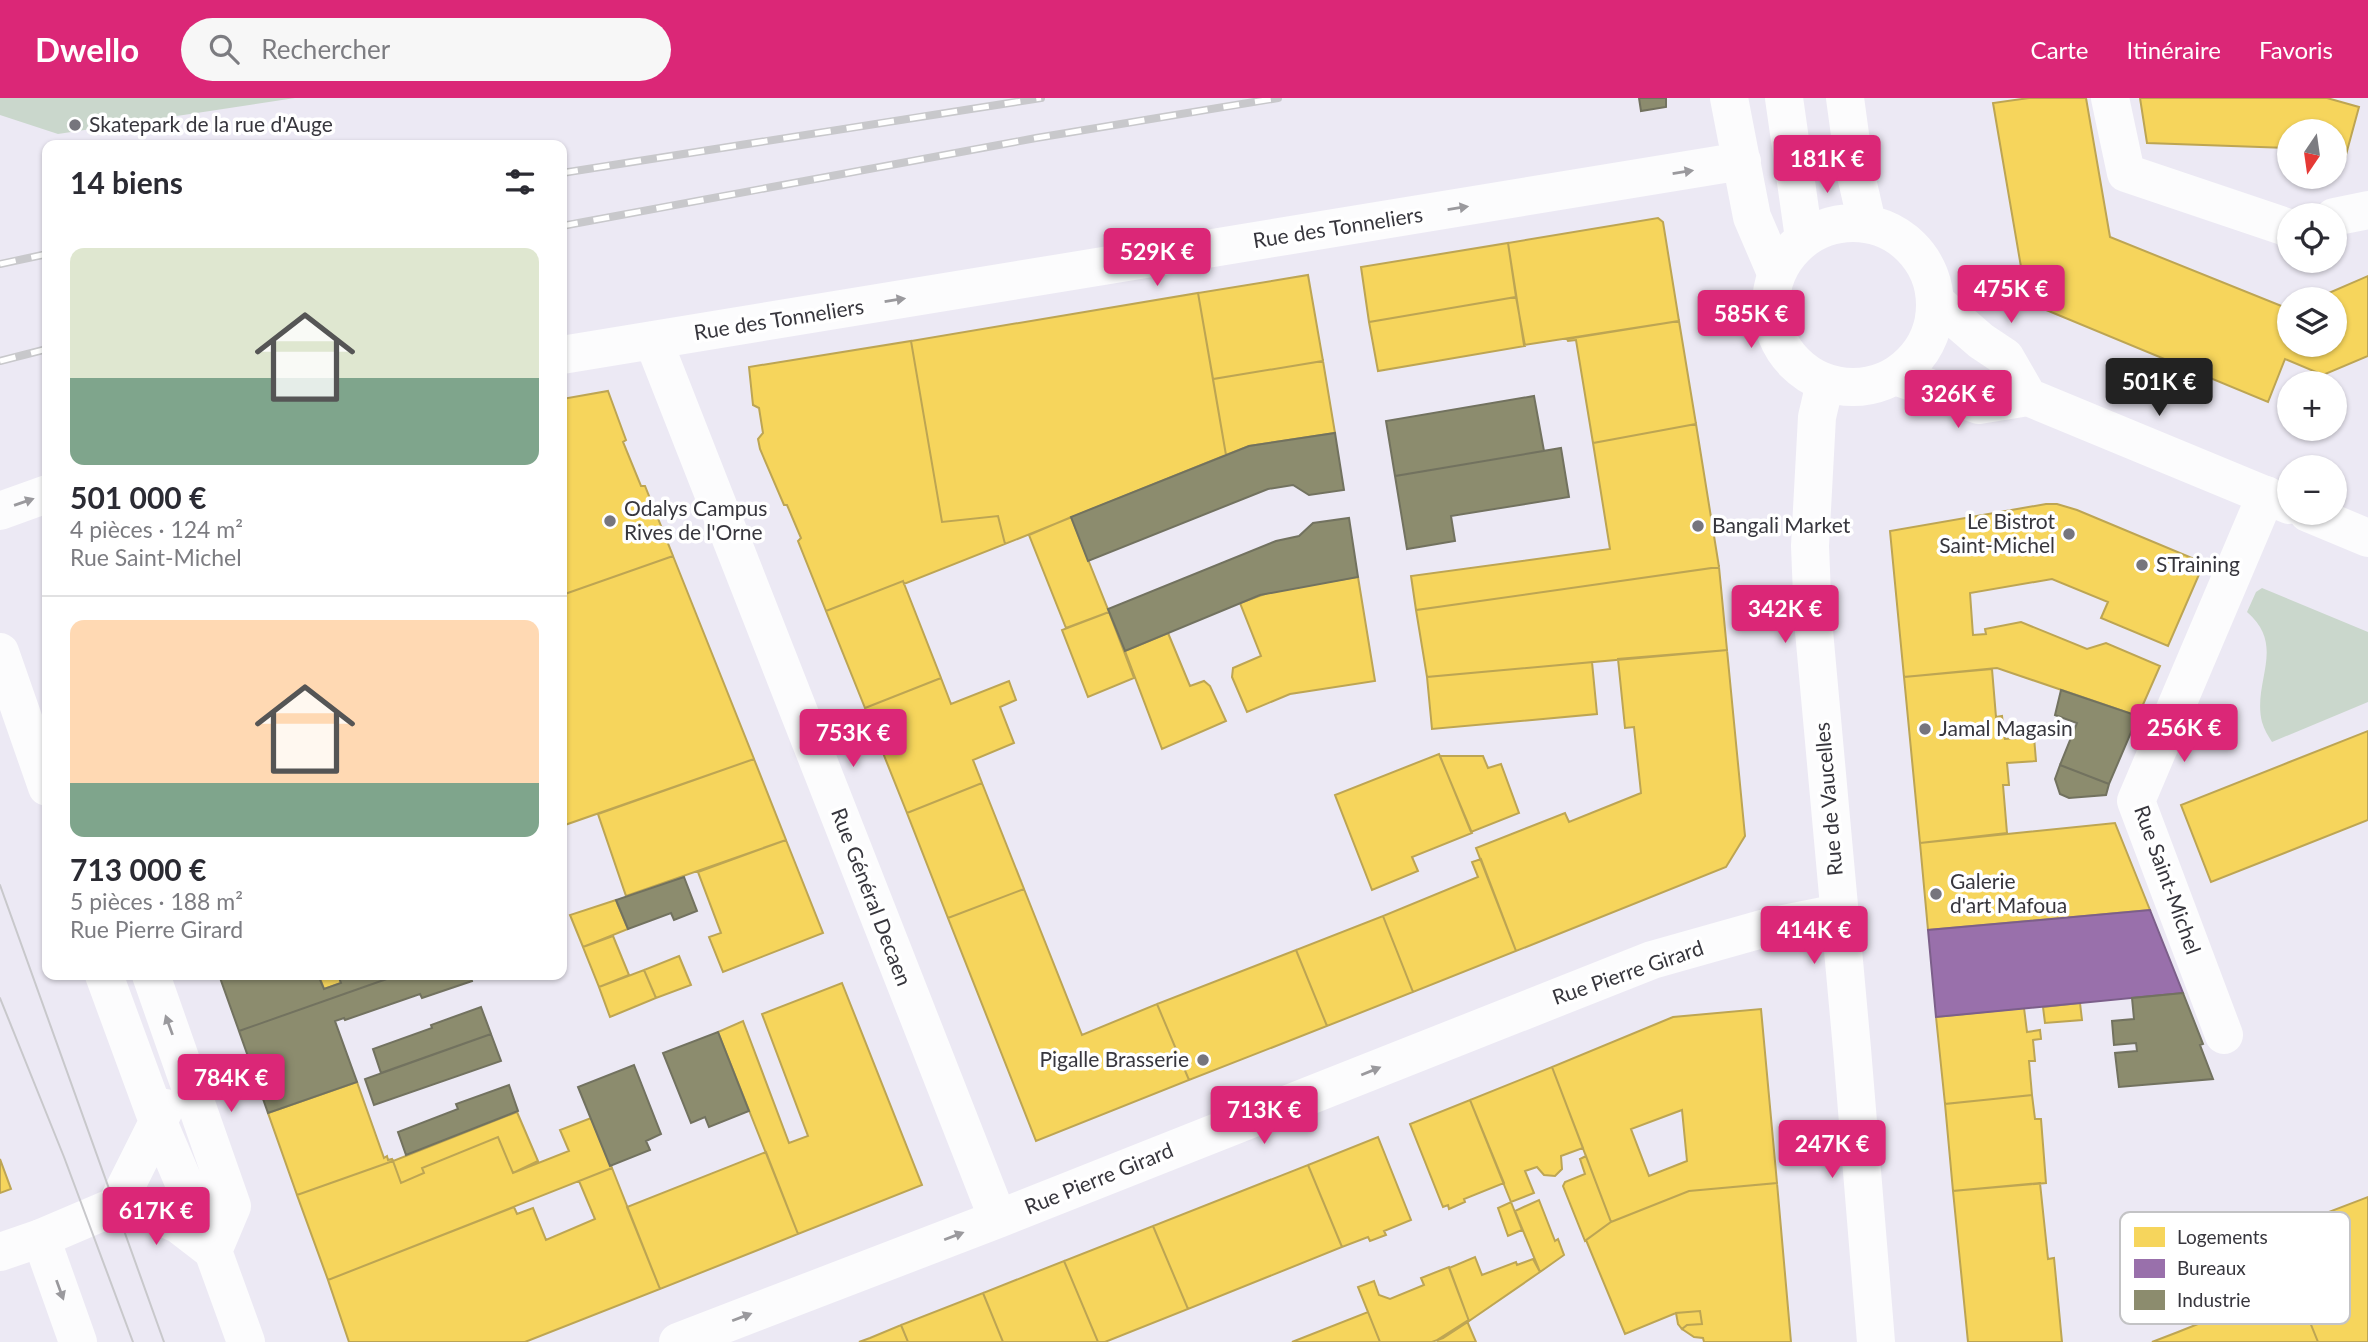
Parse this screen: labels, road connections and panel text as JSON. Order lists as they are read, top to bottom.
{
  "streets": {
    "street": [
      "Rue des Tonneliers",
      "Rue de Vaucelles",
      "Rue Saint-Michel",
      "Rue Général Decaen",
      "Rue Pierre Girard"
    ]
  },
  "crossings": [
    ["Rue des Tonneliers", "Rue Général Decaen"],
    ["Rue de Vaucelles", "Rue Pierre Girard"],
    ["Rue Général Decaen", "Rue Pierre Girard"]
  ],
  "one_way": ["Rue des Tonneliers", "Rue Pierre Girard"],
  "places": [
    "Skatepark de la rue d'Auge",
    "Odalys Campus Rives de l'Orne",
    "Bangali Market",
    "Le Bistrot Saint-Michel",
    "STraining",
    "Jamal Magasin",
    "Galerie d'art Mafoua",
    "Pigalle Brasserie"
  ],
  "legend": ["Logements", "Bureaux", "Industrie"],
  "north": "bottom",
  "page": {
    "header": "Dwello",
    "search": "Rechercher",
    "nav": ["Carte", "Itinéraire", "Favoris"],
    "map_buttons": ["+", "−"],
    "price": [
      "181K €",
      "529K €",
      "475K €",
      "585K €",
      "501K €",
      "326K €",
      "342K €",
      "256K €",
      "753K €",
      "414K €",
      "784K €",
      "713K €",
      "247K €",
      "617K €"
    ],
    "heading": "14 biens",
    "list": [
      {
        "name": "501 000 €",
        "note": "4 pièces · 124 m² · Rue Saint-Michel"
      },
      {
        "name": "713 000 €",
        "note": "5 pièces · 188 m² · Rue Pierre Girard"
      }
    ]
  }
}
